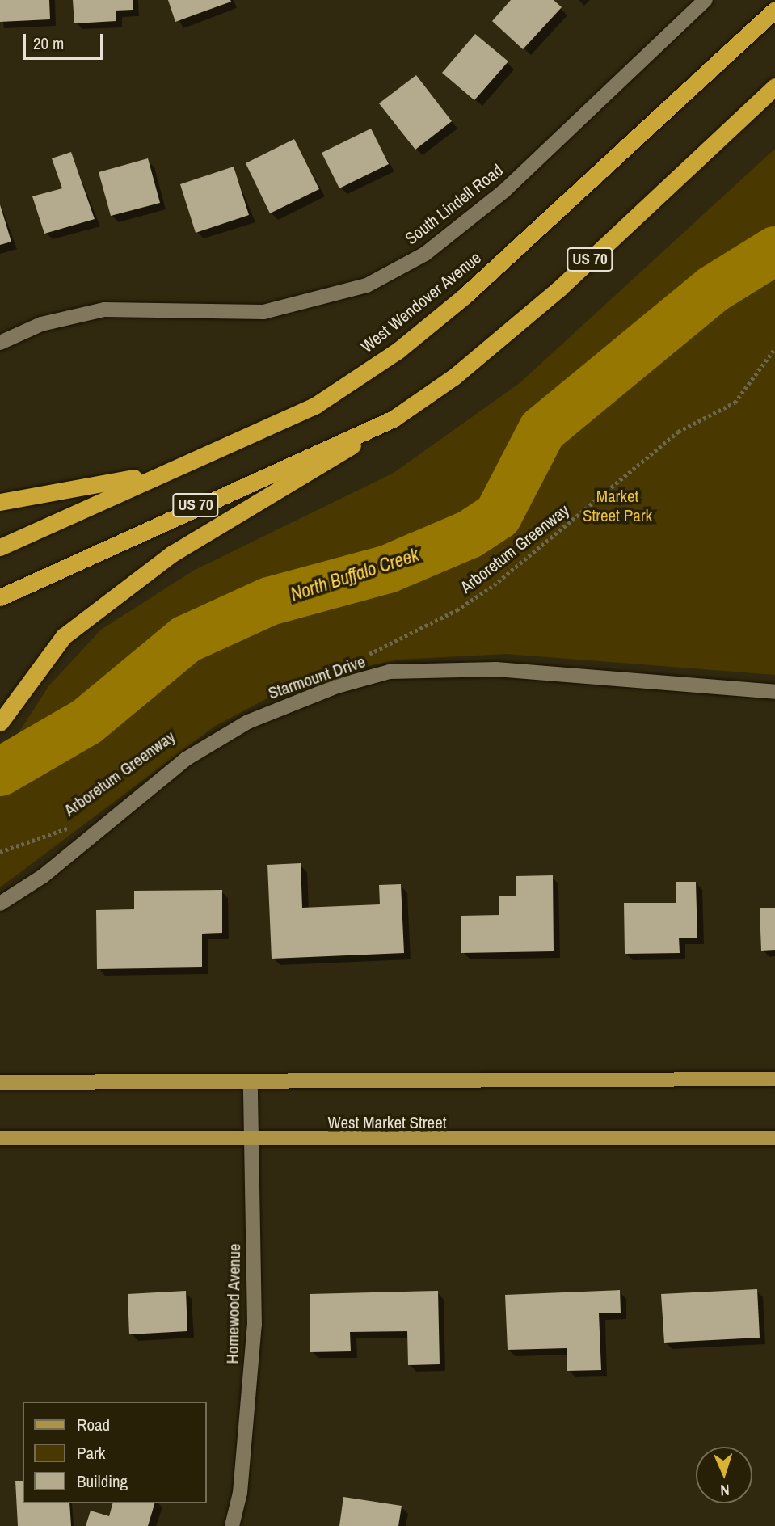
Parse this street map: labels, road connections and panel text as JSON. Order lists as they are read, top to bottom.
{
  "streets": {
    "highway": ["US 70", "West Wendover Avenue"],
    "main road": ["West Market Street"],
    "street": ["South Lindell Road", "Starmount Drive", "Homewood Avenue"],
    "path": ["Arboretum Greenway"]
  },
  "crossings": [
    ["West Market Street", "Homewood Avenue"]
  ],
  "water": ["North Buffalo Creek"],
  "parks": ["Market Street Park"],
  "legend": ["Road", "Park", "Building"],
  "scale_bar": "20 m",
  "north": "bottom"
}
